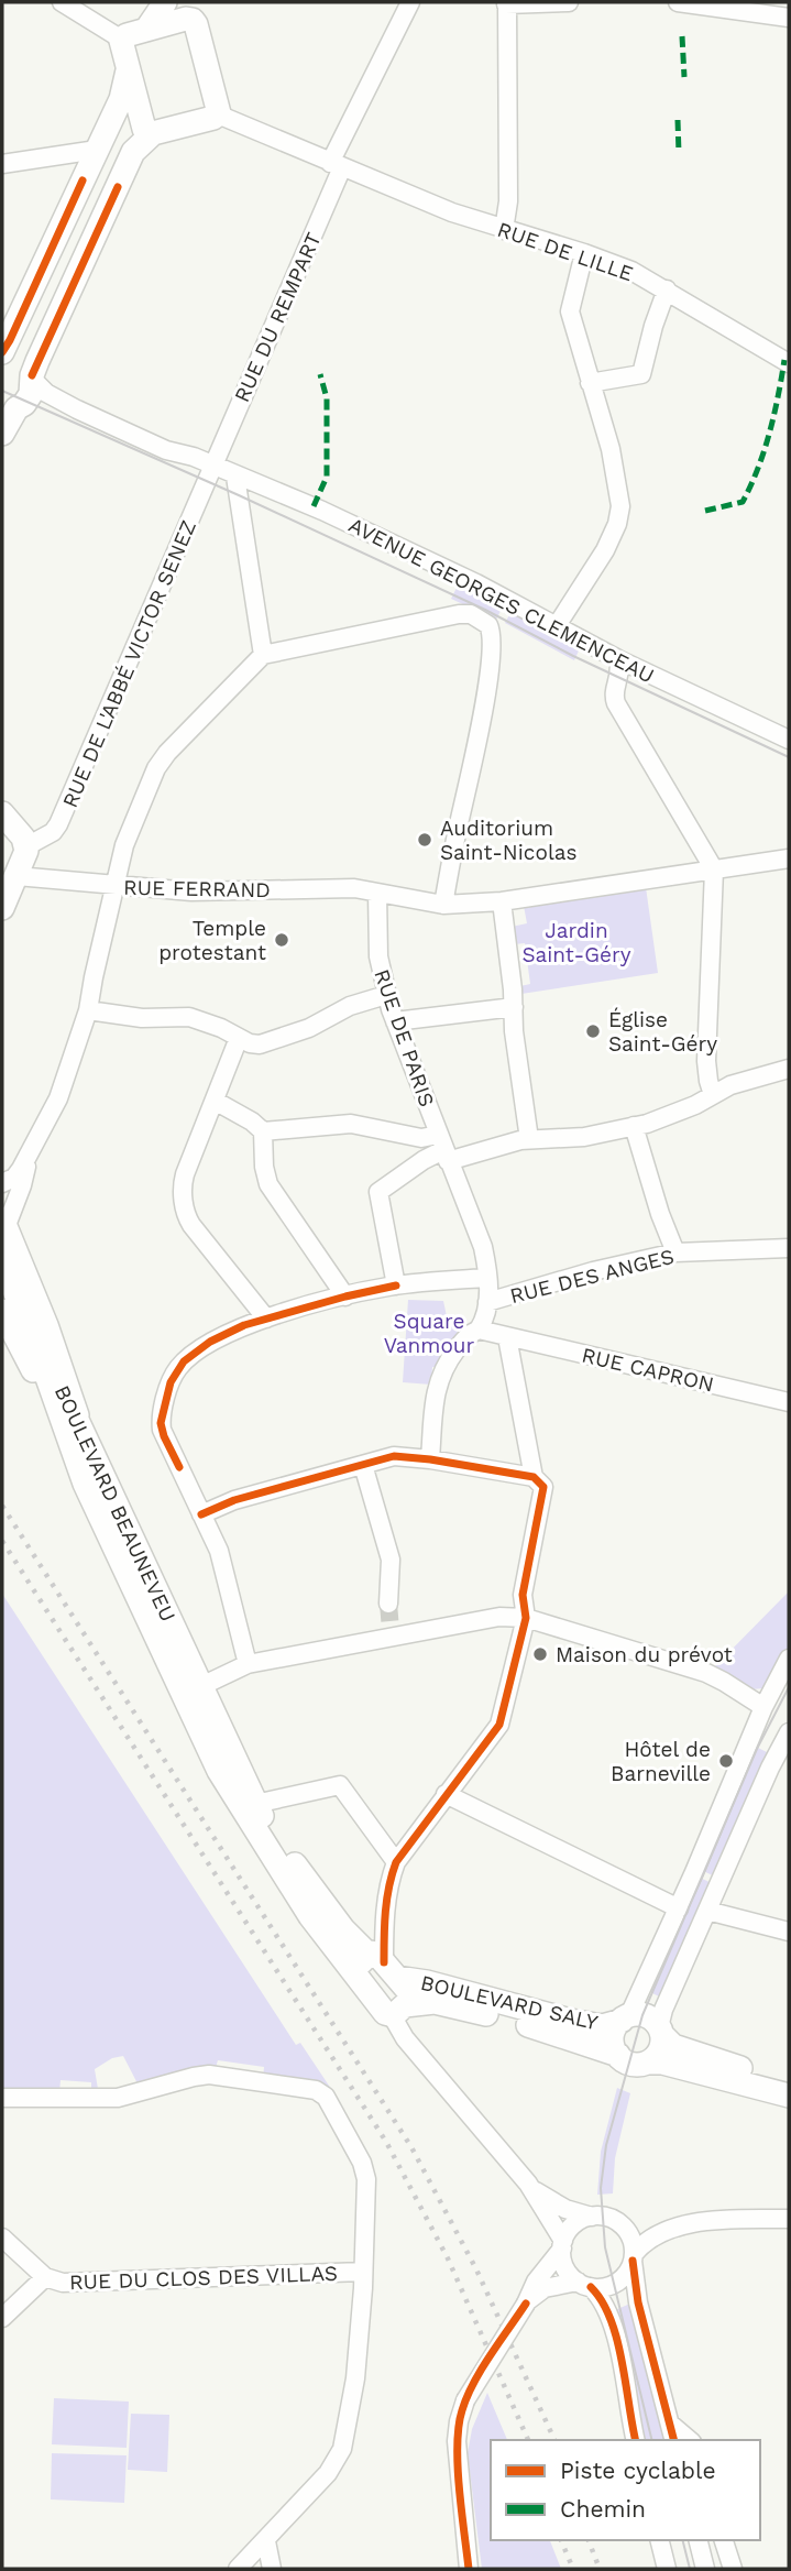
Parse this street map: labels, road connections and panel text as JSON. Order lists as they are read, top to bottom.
{
  "streets": {
    "main road": ["BOULEVARD BEAUNEVEU", "BOULEVARD SALY"],
    "street": [
      "RUE DE LILLE",
      "RUE DU REMPART",
      "AVENUE GEORGES CLEMENCEAU",
      "RUE DE L'ABBÉ VICTOR SENEZ",
      "RUE FERRAND",
      "RUE DE PARIS",
      "RUE DES ANGES",
      "RUE CAPRON",
      "RUE DU CLOS DES VILLAS"
    ]
  },
  "crossings": [
    ["RUE DE LILLE", "RUE DU REMPART"],
    ["RUE DU REMPART", "AVENUE GEORGES CLEMENCEAU"],
    ["RUE DU REMPART", "RUE DE L'ABBÉ VICTOR SENEZ"],
    ["AVENUE GEORGES CLEMENCEAU", "RUE DE L'ABBÉ VICTOR SENEZ"],
    ["RUE FERRAND", "RUE DE PARIS"],
    ["RUE DE PARIS", "RUE DES ANGES"],
    ["RUE DE PARIS", "RUE CAPRON"],
    ["RUE DES ANGES", "RUE CAPRON"],
    ["BOULEVARD BEAUNEVEU", "BOULEVARD SALY"]
  ],
  "parks": ["Jardin Saint-Géry", "Square Vanmour"],
  "places": [
    "Auditorium Saint-Nicolas",
    "Temple protestant",
    "Église Saint-Géry",
    "Maison du prévot",
    "Hôtel de Barneville"
  ],
  "legend": ["Piste cyclable", "Chemin"]
}
